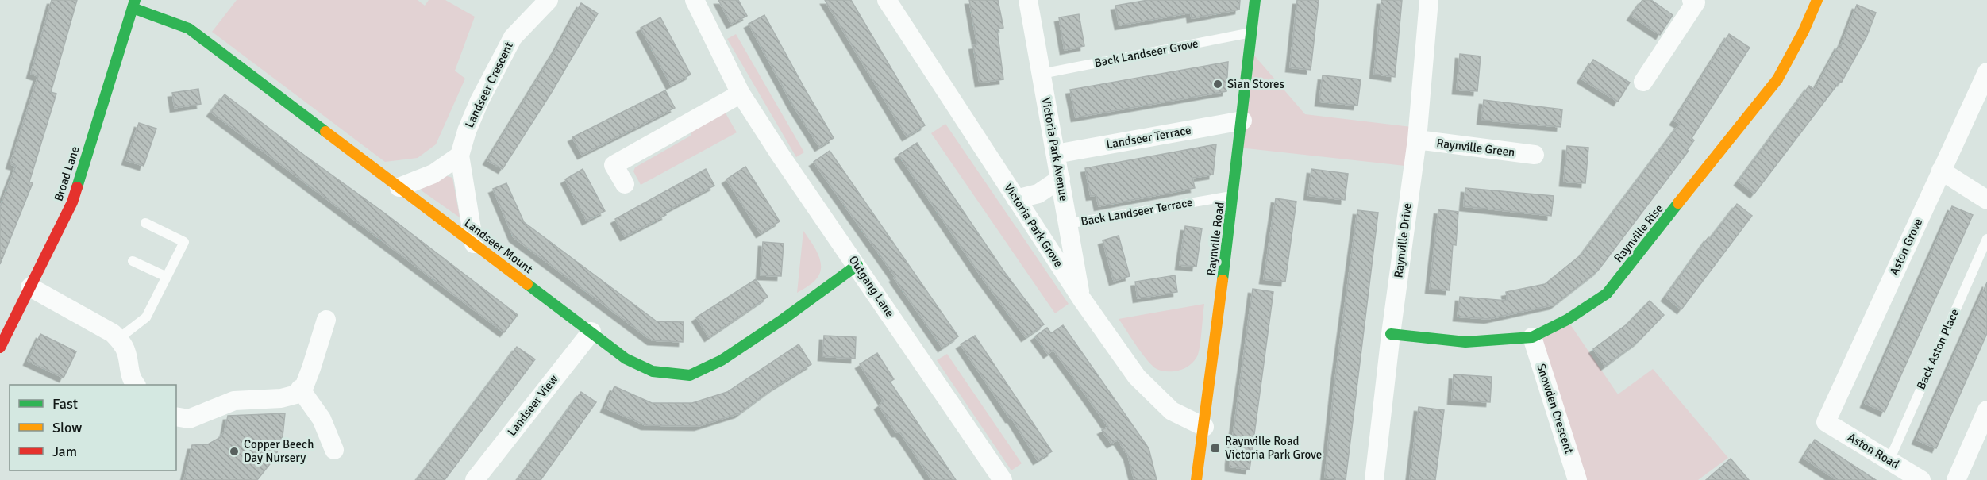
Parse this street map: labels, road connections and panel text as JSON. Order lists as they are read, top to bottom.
{
  "streets": {
    "street": [
      "Landseer Crescent",
      "Landseer Terrace",
      "Raynville Green",
      "Victoria Park Avenue",
      "Broad Lane",
      "Victoria Park Grove",
      "Raynville Rise",
      "Raynville Road",
      "Raynville Drive",
      "Landseer Mount",
      "Aston Grove",
      "Outgang Lane",
      "Landseer View",
      "Snowden Crescent",
      "Aston Road"
    ],
    "lane": ["Back Landseer Grove", "Back Landseer Terrace", "Back Aston Place"]
  },
  "crossings": [
    ["Back Landseer Grove", "Victoria Park Avenue"],
    ["Back Landseer Grove", "Raynville Road"],
    ["Landseer Crescent", "Landseer Mount"],
    ["Landseer Terrace", "Victoria Park Avenue"],
    ["Landseer Terrace", "Raynville Road"],
    ["Raynville Green", "Raynville Drive"],
    ["Victoria Park Avenue", "Back Landseer Terrace"],
    ["Victoria Park Avenue", "Victoria Park Grove"],
    ["Broad Lane", "Landseer Mount"],
    ["Back Landseer Terrace", "Raynville Road"],
    ["Victoria Park Grove", "Raynville Road"],
    ["Raynville Rise", "Raynville Drive"],
    ["Raynville Rise", "Snowden Crescent"],
    ["Landseer Mount", "Outgang Lane"],
    ["Landseer Mount", "Landseer View"],
    ["Aston Grove", "Aston Road"],
    ["Back Aston Place", "Aston Road"]
  ],
  "places": {
    "other": ["Sian Stores", "Copper Beech Day Nursery"],
    "transit": ["Raynville Road Victoria Park Grove"]
  },
  "legend": ["Fast", "Slow", "Jam"]
}
